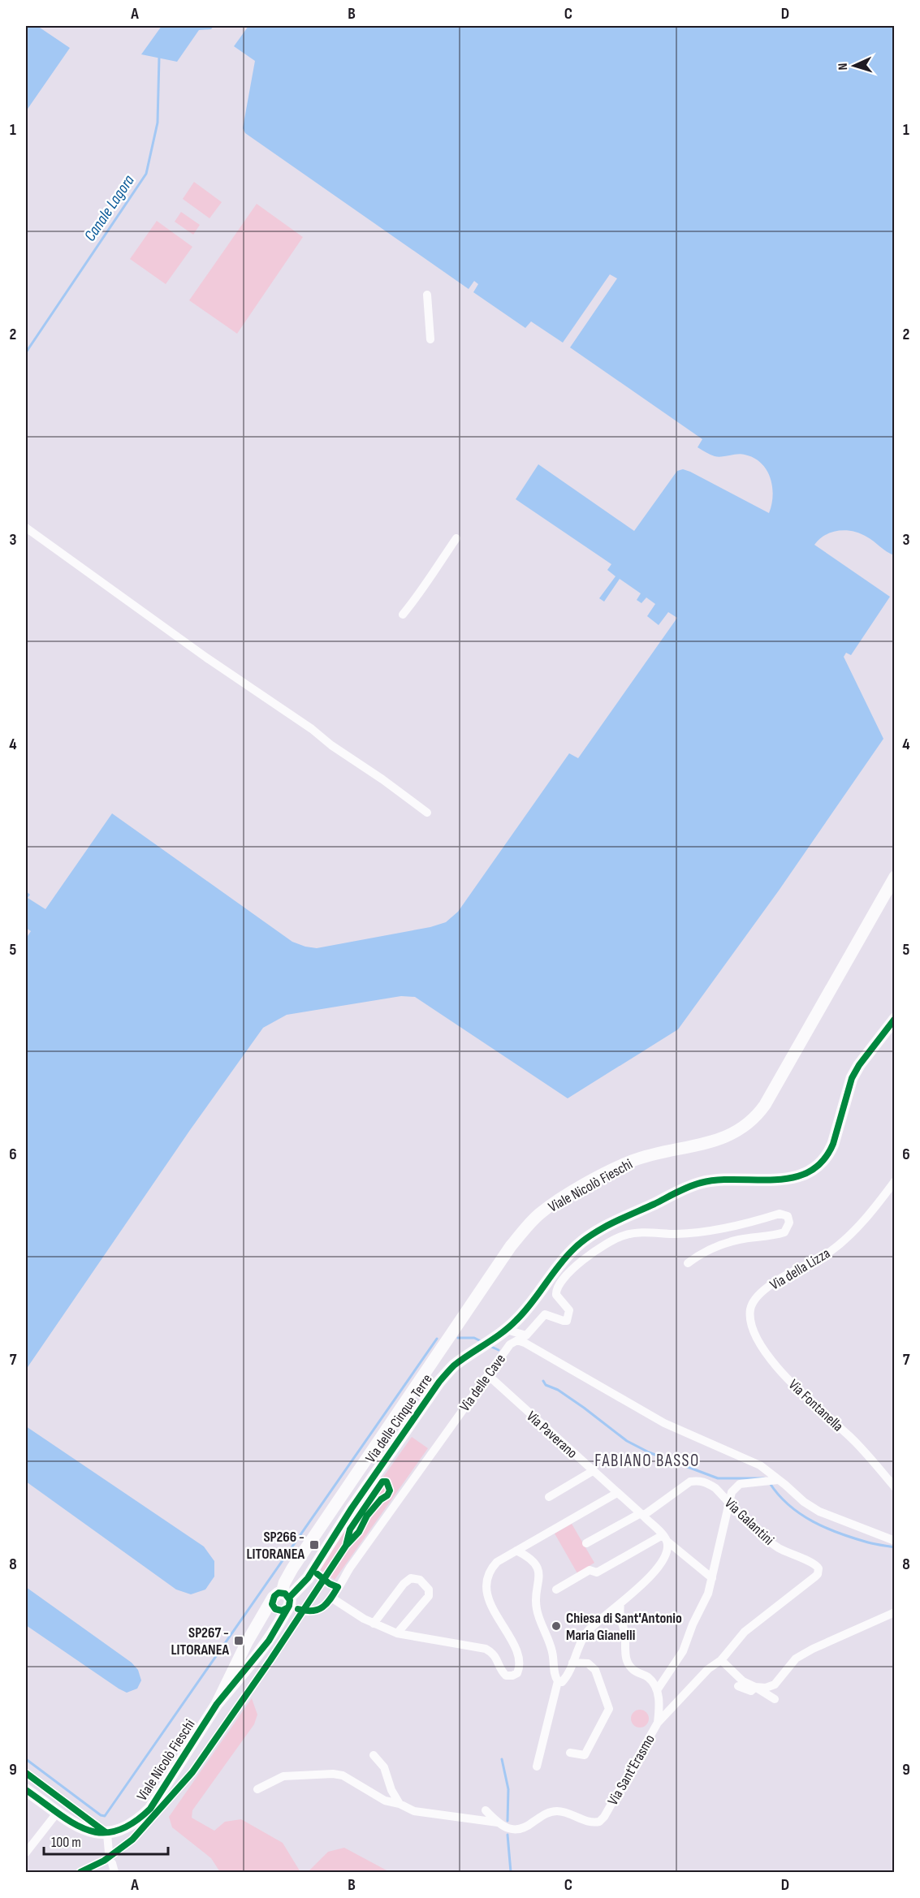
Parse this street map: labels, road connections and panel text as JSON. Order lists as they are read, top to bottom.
{
  "streets": {
    "main road": ["Viale Nicolò Fieschi", "Via delle Cinque Terre"],
    "street": [
      "Via della Lizza",
      "Via delle Cave",
      "Via Fontanella",
      "Via Paverano",
      "Via Galantini",
      "Via Sant'Erasmo"
    ]
  },
  "crossings": [
    ["Viale Nicolò Fieschi", "Via delle Cinque Terre"],
    ["Via della Lizza", "Via Fontanella"],
    ["Via delle Cave", "Via Paverano"],
    ["Via Paverano", "Via Galantini"],
    ["Via Galantini", "Via Sant'Erasmo"]
  ],
  "districts": ["FABIANO BASSO"],
  "water": ["Canale Lagora"],
  "places": {
    "transit": ["SP266 - LITORANEA", "SP267 - LITORANEA"],
    "other": ["Chiesa di Sant'Antonio Maria Gianelli"]
  },
  "scale_bar": "100 m",
  "north": "left",
  "grid": {
    "columns": [
      "A",
      "B",
      "C",
      "D"
    ],
    "rows": [
      "1",
      "2",
      "3",
      "4",
      "5",
      "6",
      "7",
      "8",
      "9"
    ]
  }
}
